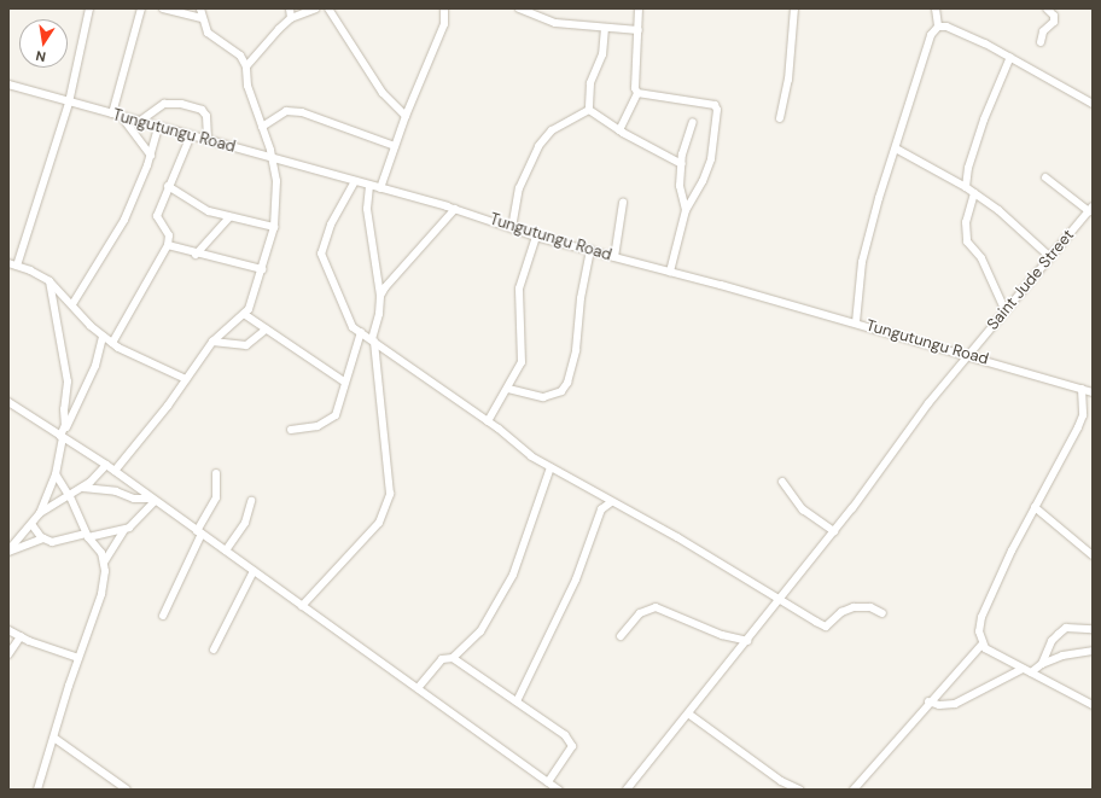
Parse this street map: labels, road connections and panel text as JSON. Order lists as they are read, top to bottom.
{
  "streets": {
    "street": ["Tungutungu Road", "Saint Jude Street"]
  },
  "crossings": [
    ["Tungutungu Road", "Saint Jude Street"]
  ],
  "north": "bottom"
}
